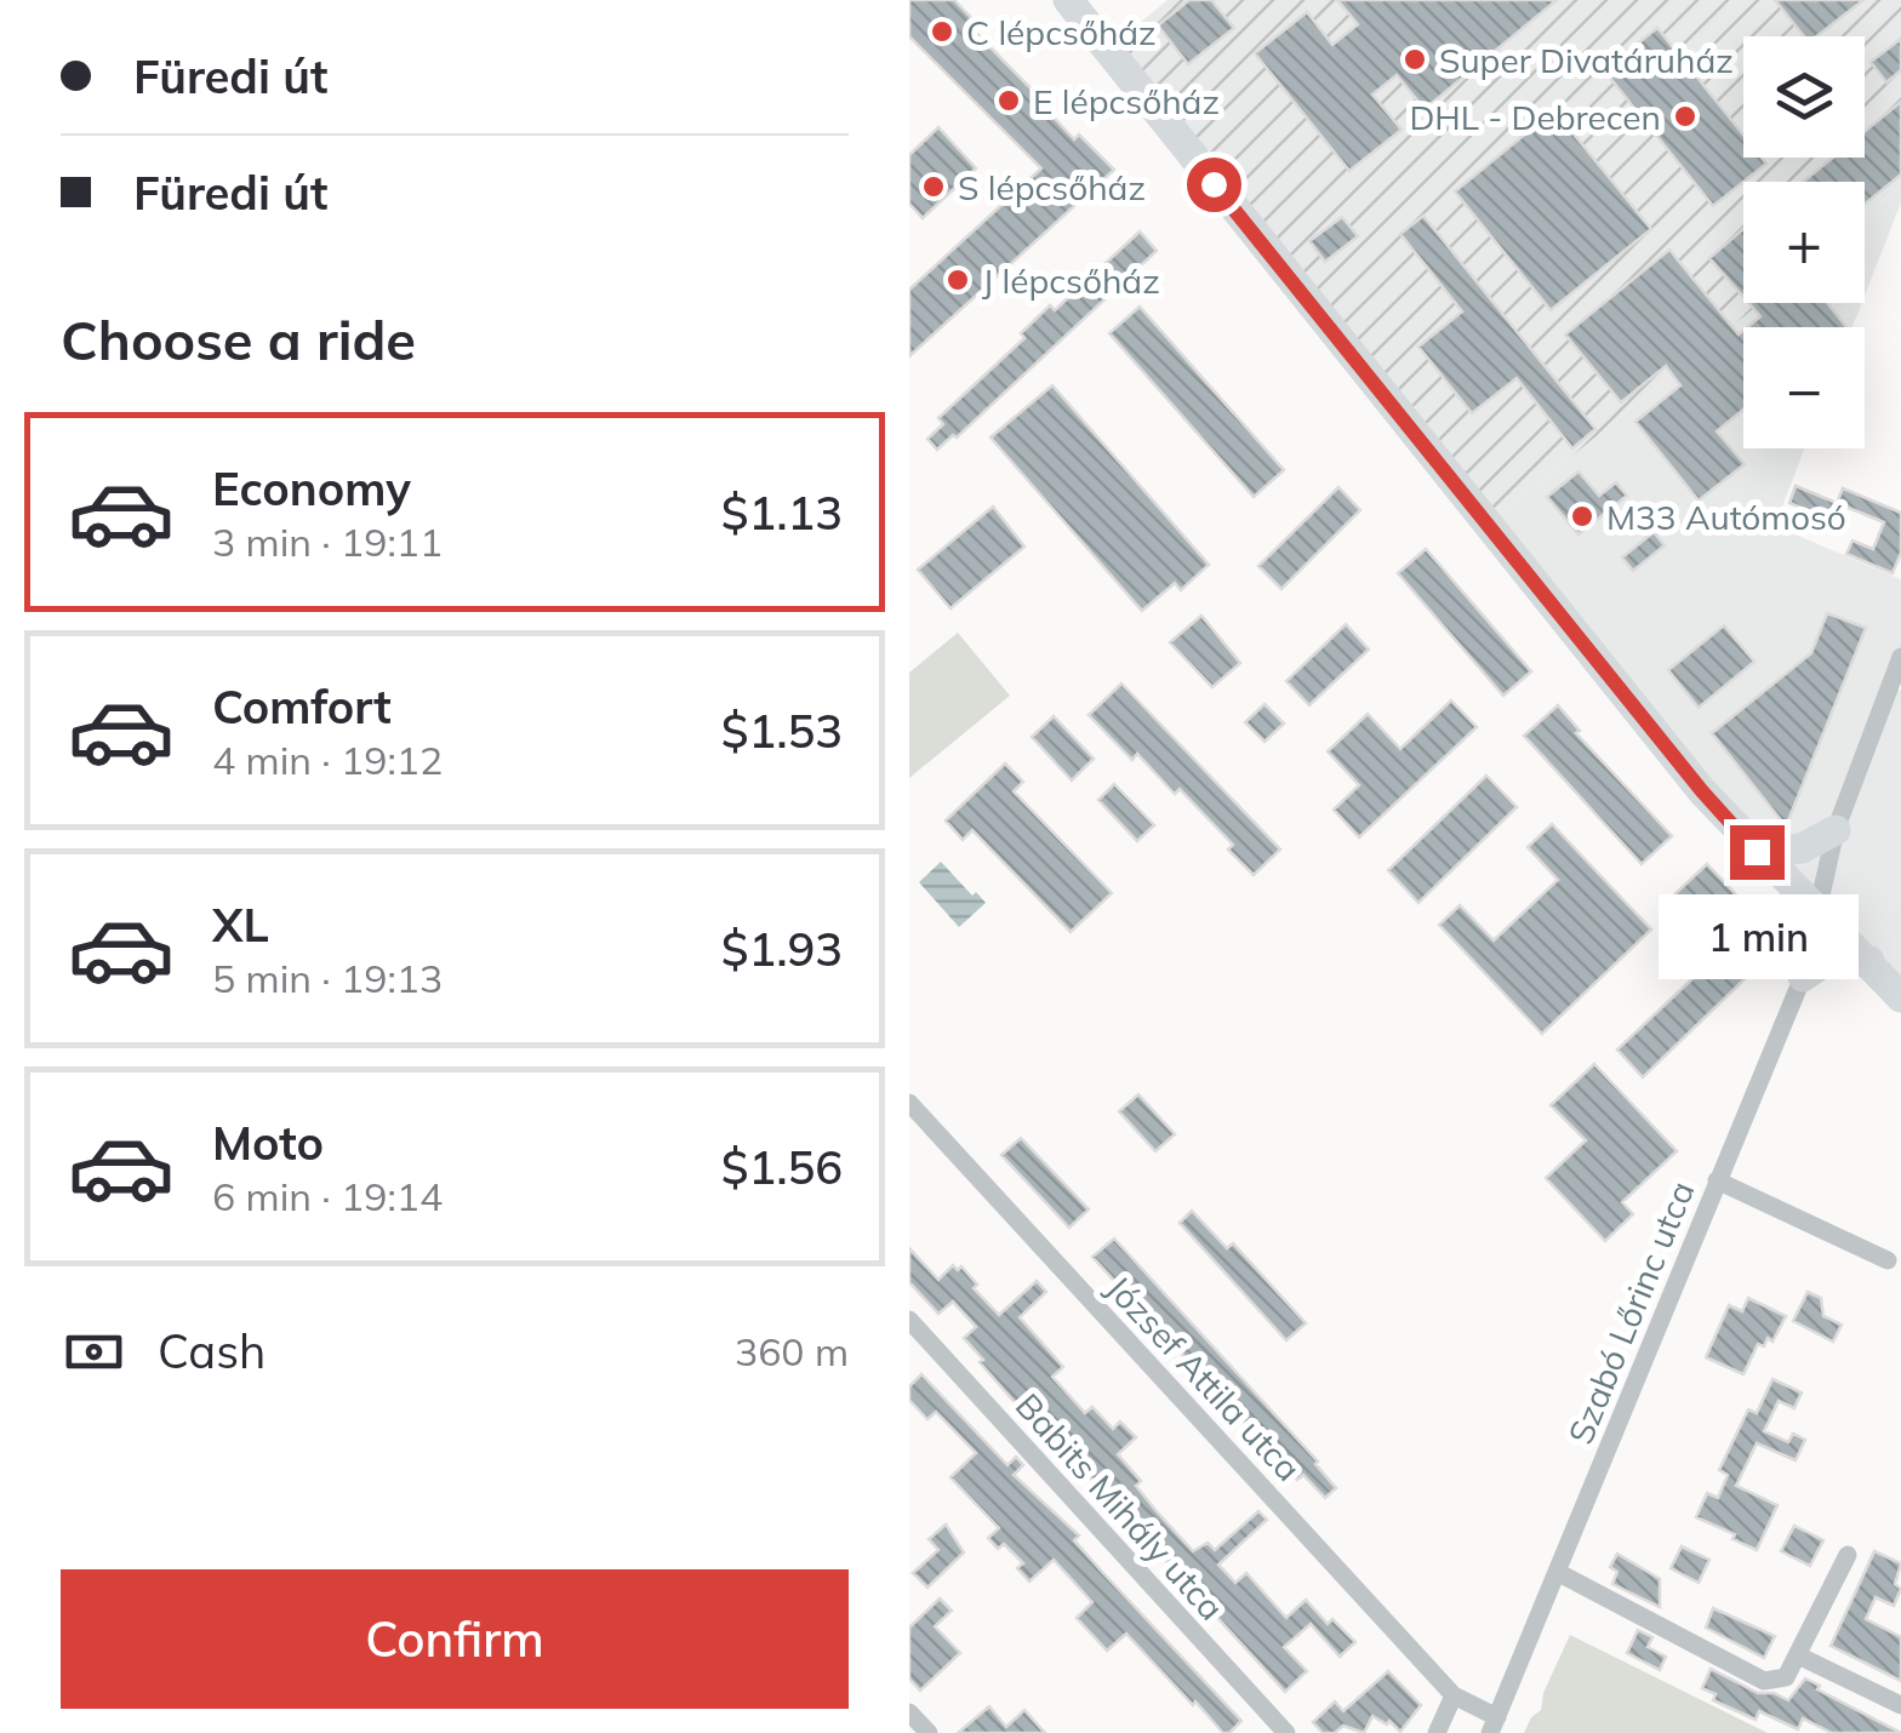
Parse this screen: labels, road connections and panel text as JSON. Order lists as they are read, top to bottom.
{
  "streets": {
    "street": ["Szabó Lőrinc utca", "József Attila utca", "Babits Mihály utca"]
  },
  "places": [
    "C lépcsőház",
    "Super Divatáruház",
    "E lépcsőház",
    "DHL - Debrecen",
    "S lépcsőház",
    "J lépcsőház",
    "M33 Autómosó"
  ],
  "page": {
    "banner": ["Füredi út", "Füredi út"],
    "map_buttons": ["+", "−"],
    "heading": "Choose a ride",
    "list": [
      {
        "name": "Economy",
        "note": "3 min · 19:11",
        "value": "$1.13"
      },
      {
        "name": "Comfort",
        "note": "4 min · 19:12",
        "value": "$1.53"
      },
      {
        "name": "XL",
        "note": "5 min · 19:13",
        "value": "$1.93"
      },
      {
        "name": "Moto",
        "note": "6 min · 19:14",
        "value": "$1.56"
      }
    ],
    "bubble": "1 min",
    "pay": ["Cash", "360 m"],
    "buttons": "Confirm"
  }
}
